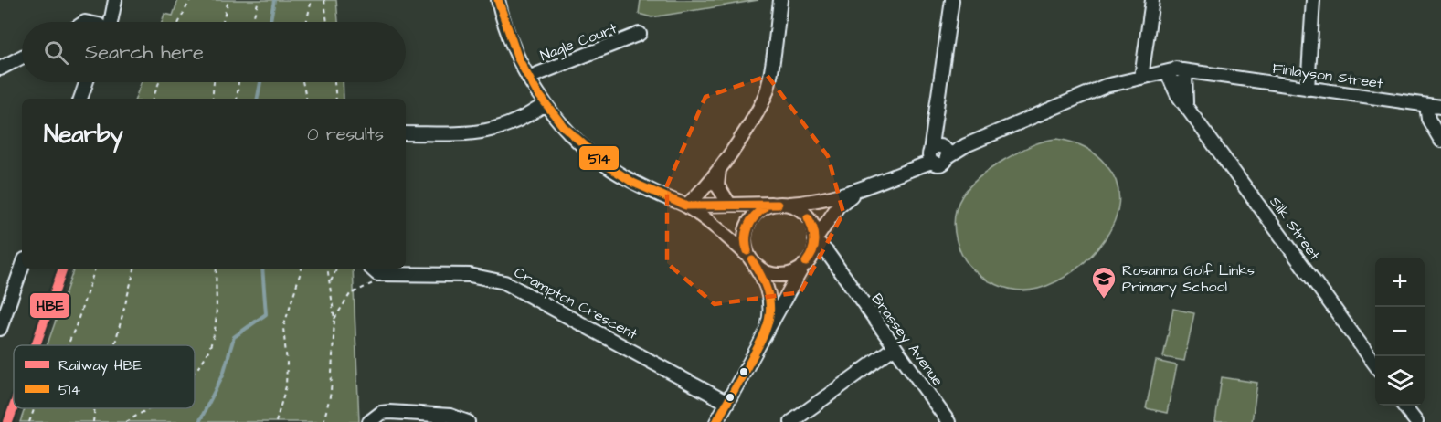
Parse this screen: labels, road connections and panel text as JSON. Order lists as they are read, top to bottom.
{
  "streets": {
    "street": [
      "Nagle Court",
      "Finlayson Street",
      "Silk Street",
      "Crampton Crescent",
      "Brassey Avenue"
    ]
  },
  "crossings": [
    ["Finlayson Street", "Silk Street"]
  ],
  "places": {
    "school or university": ["Rosanna Golf Links Primary School"]
  },
  "lines": ["transit line 514", "rail line HBE"],
  "legend": ["Railway HBE", "514"],
  "page": {
    "search": "Search here",
    "heading": ["Nearby", "0 results"],
    "map_buttons": ["+", "−"]
  }
}
